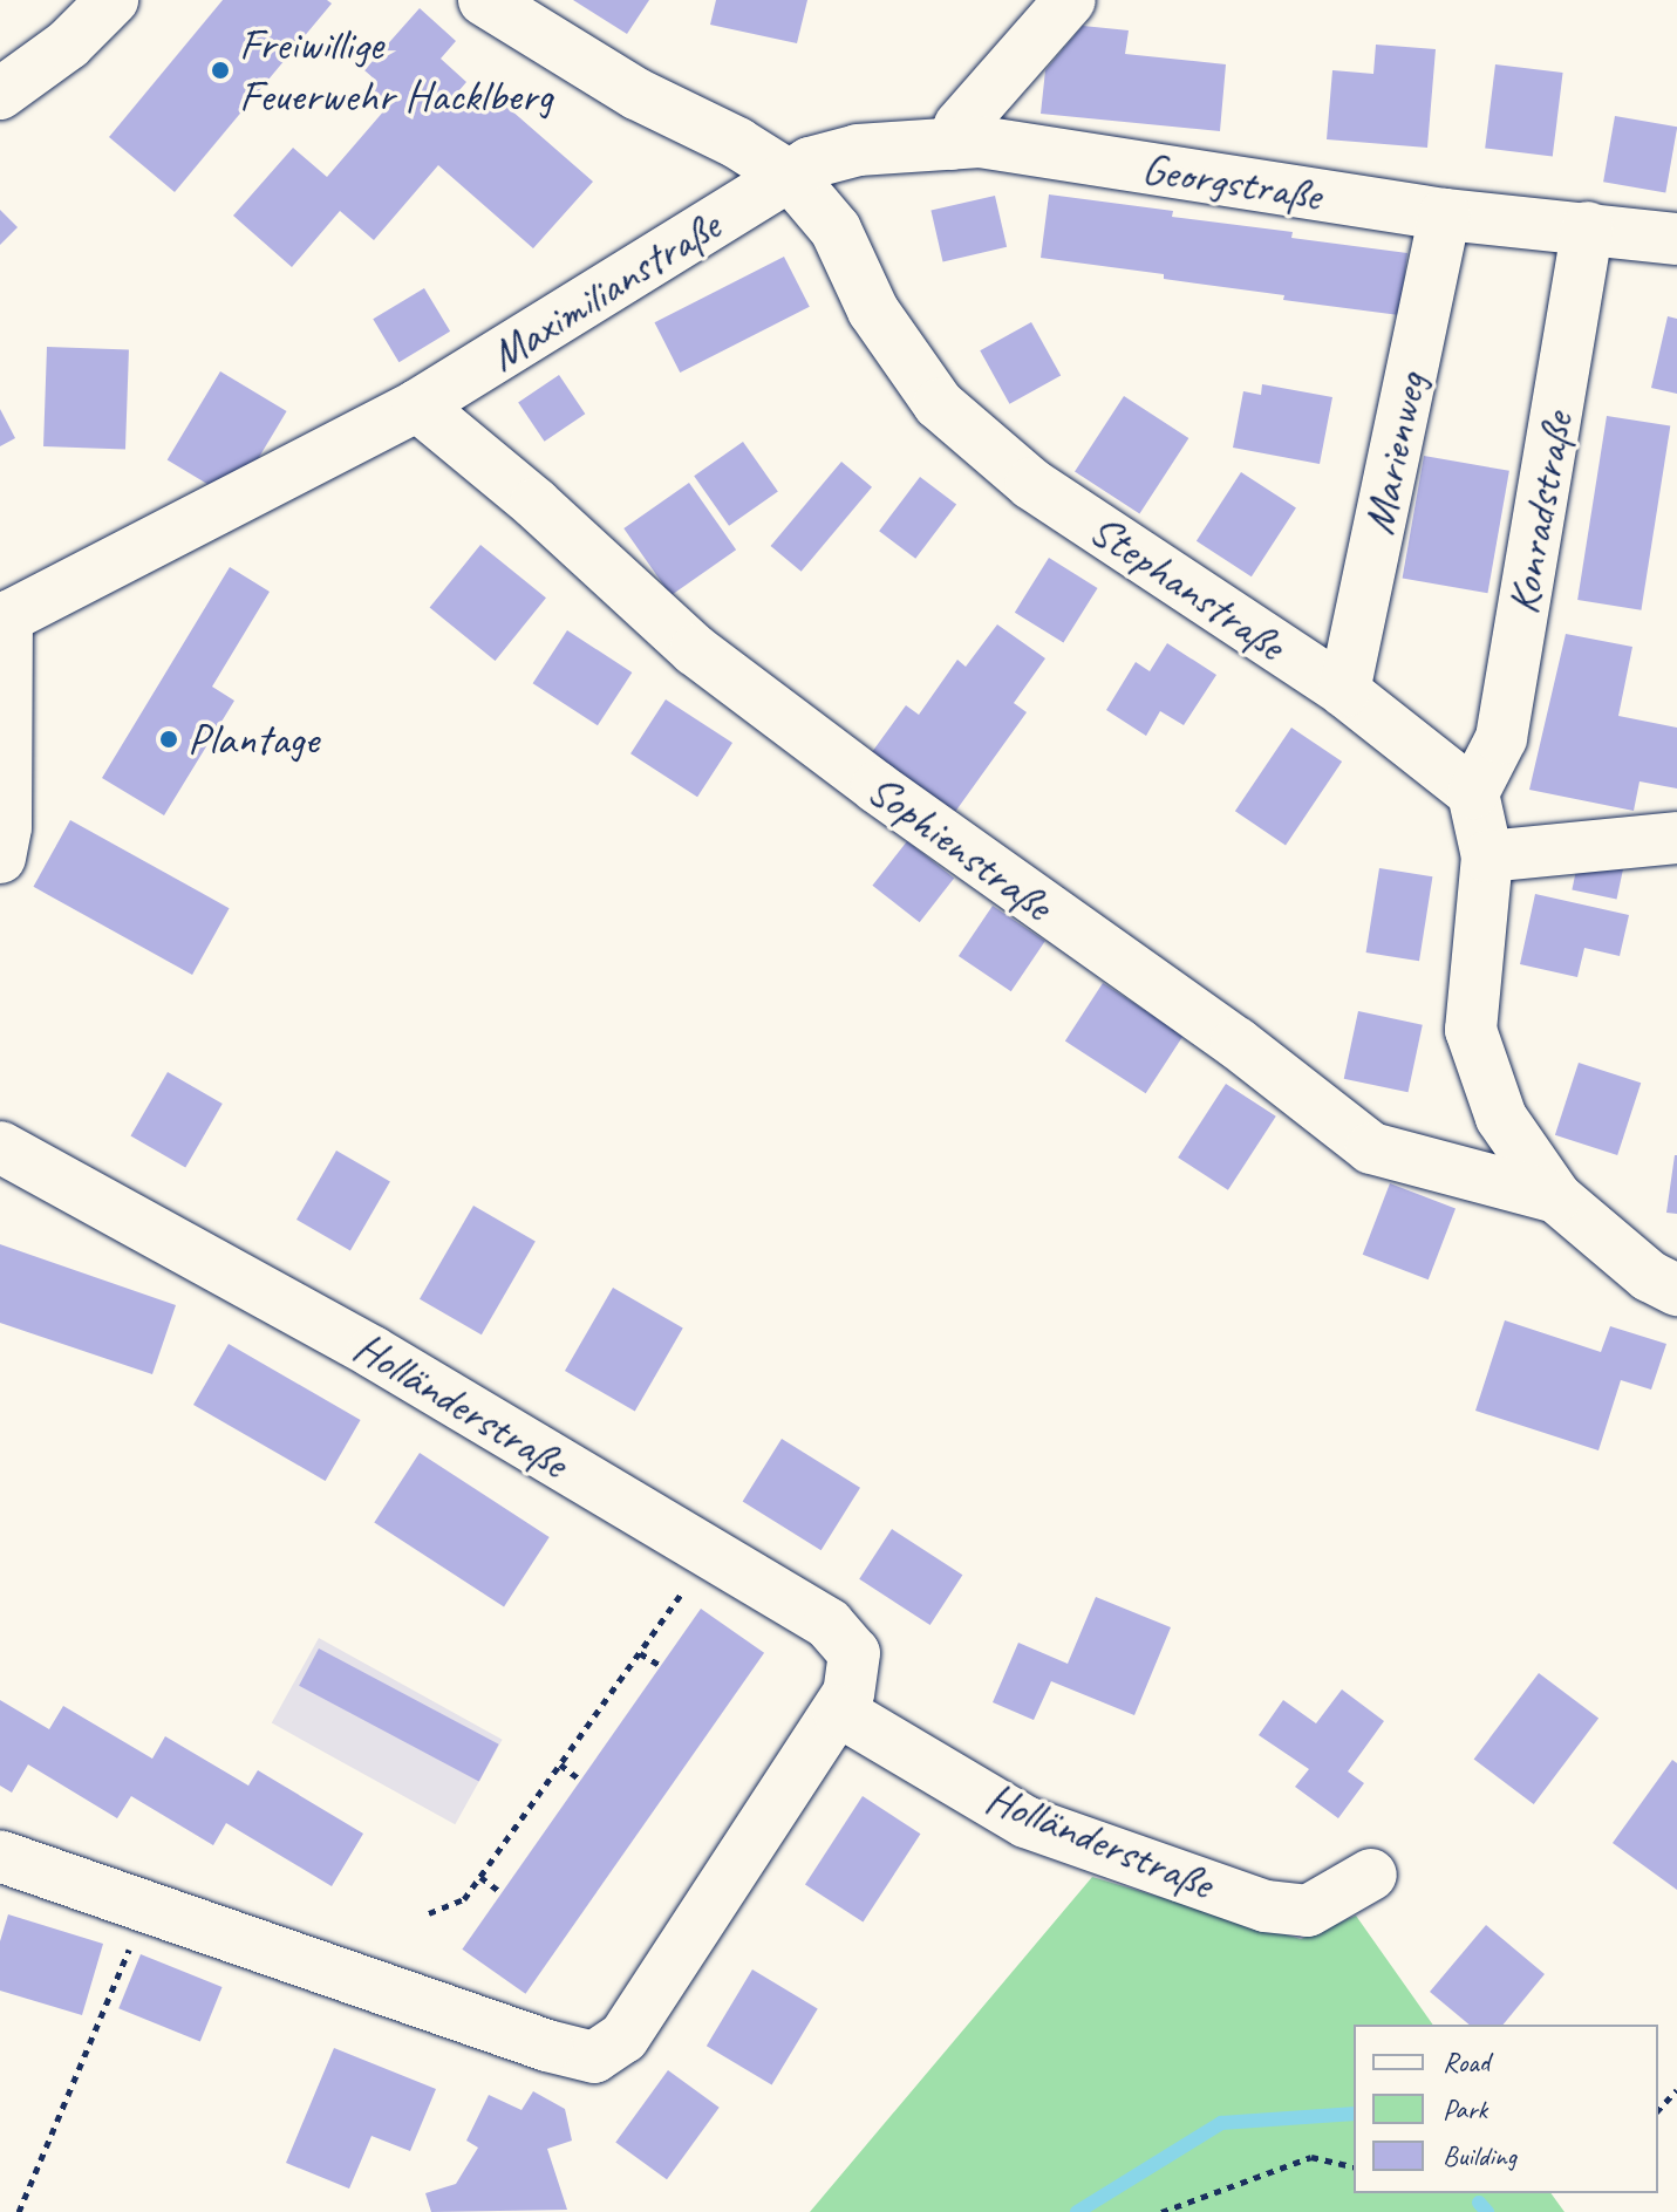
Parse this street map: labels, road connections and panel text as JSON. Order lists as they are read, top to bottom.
{
  "streets": {
    "street": [
      "Georgstraße",
      "Maximilianstraße",
      "Marienweg",
      "Konradstraße",
      "Stephanstraße",
      "Sophienstraße",
      "Holländerstraße"
    ]
  },
  "crossings": [
    ["Georgstraße", "Maximilianstraße"],
    ["Georgstraße", "Marienweg"],
    ["Georgstraße", "Konradstraße"],
    ["Georgstraße", "Stephanstraße"],
    ["Maximilianstraße", "Stephanstraße"],
    ["Maximilianstraße", "Sophienstraße"],
    ["Marienweg", "Stephanstraße"],
    ["Konradstraße", "Stephanstraße"]
  ],
  "places": ["Freiwillige Feuerwehr Hacklberg", "Plantage"],
  "legend": ["Road", "Park", "Building"]
}
